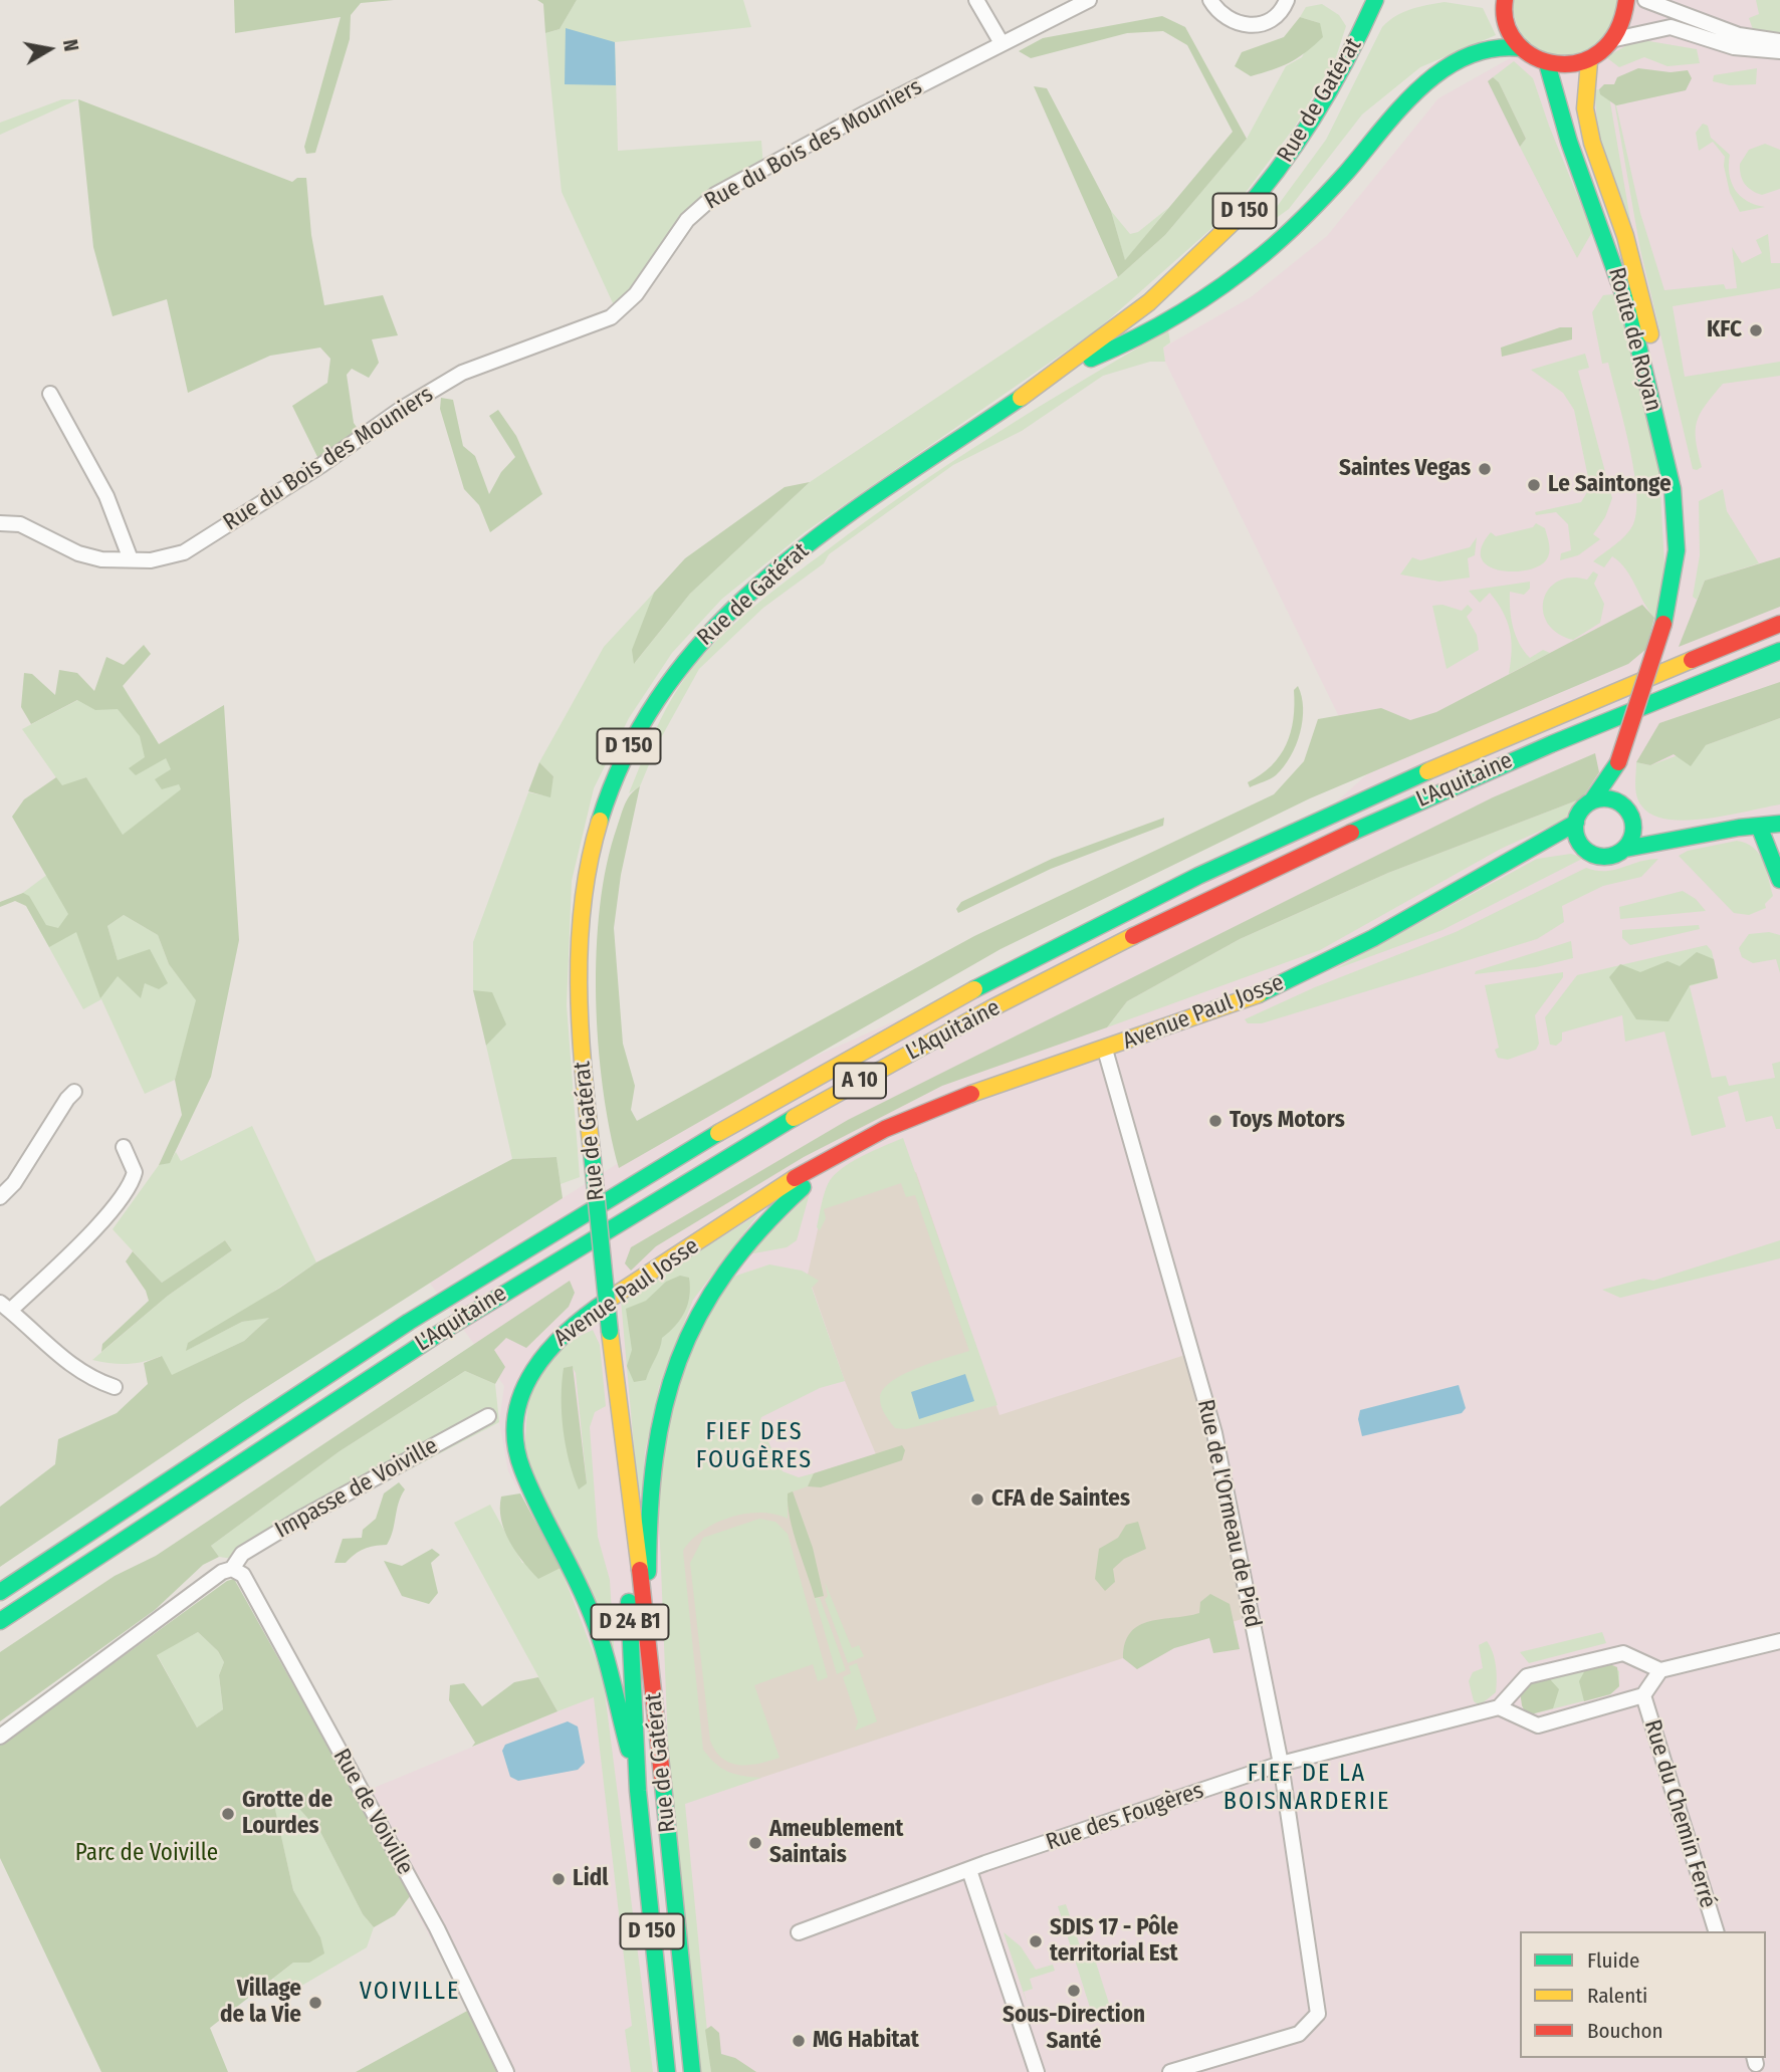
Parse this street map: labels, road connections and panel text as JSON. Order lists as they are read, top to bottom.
{
  "streets": {
    "main road": [
      "Rue de Gatérat",
      "D 150",
      "Route de Royan",
      "L'Aquitaine",
      "Avenue Paul Josse",
      "A 10",
      "D 24 B1"
    ],
    "street": [
      "Rue du Bois des Mouniers",
      "Impasse de Voiville",
      "Rue de l'Ormeau de Pied",
      "Rue de Voiville",
      "Rue du Chemin Ferré",
      "Rue des Fougères"
    ]
  },
  "crossings": [
    ["Rue de Gatérat", "Avenue Paul Josse"],
    ["Route de Royan", "Avenue Paul Josse"],
    ["Avenue Paul Josse", "Rue de l'Ormeau de Pied"],
    ["Impasse de Voiville", "Rue de Voiville"],
    ["Rue de l'Ormeau de Pied", "Rue des Fougères"]
  ],
  "districts": ["FIEF DES FOUGÈRES", "FIEF DE LA BOISNARDERIE", "VOIVILLE"],
  "parks": ["Parc de Voiville"],
  "places": [
    "KFC",
    "Saintes Vegas",
    "Le Saintonge",
    "Toys Motors",
    "CFA de Saintes",
    "Grotte de Lourdes",
    "Ameublement Saintais",
    "Lidl",
    "SDIS 17 - Pôle territorial Est",
    "Sous-Direction Santé",
    "Village de la Vie",
    "MG Habitat"
  ],
  "legend": ["Fluide", "Ralenti", "Bouchon"],
  "north": "right"
}
